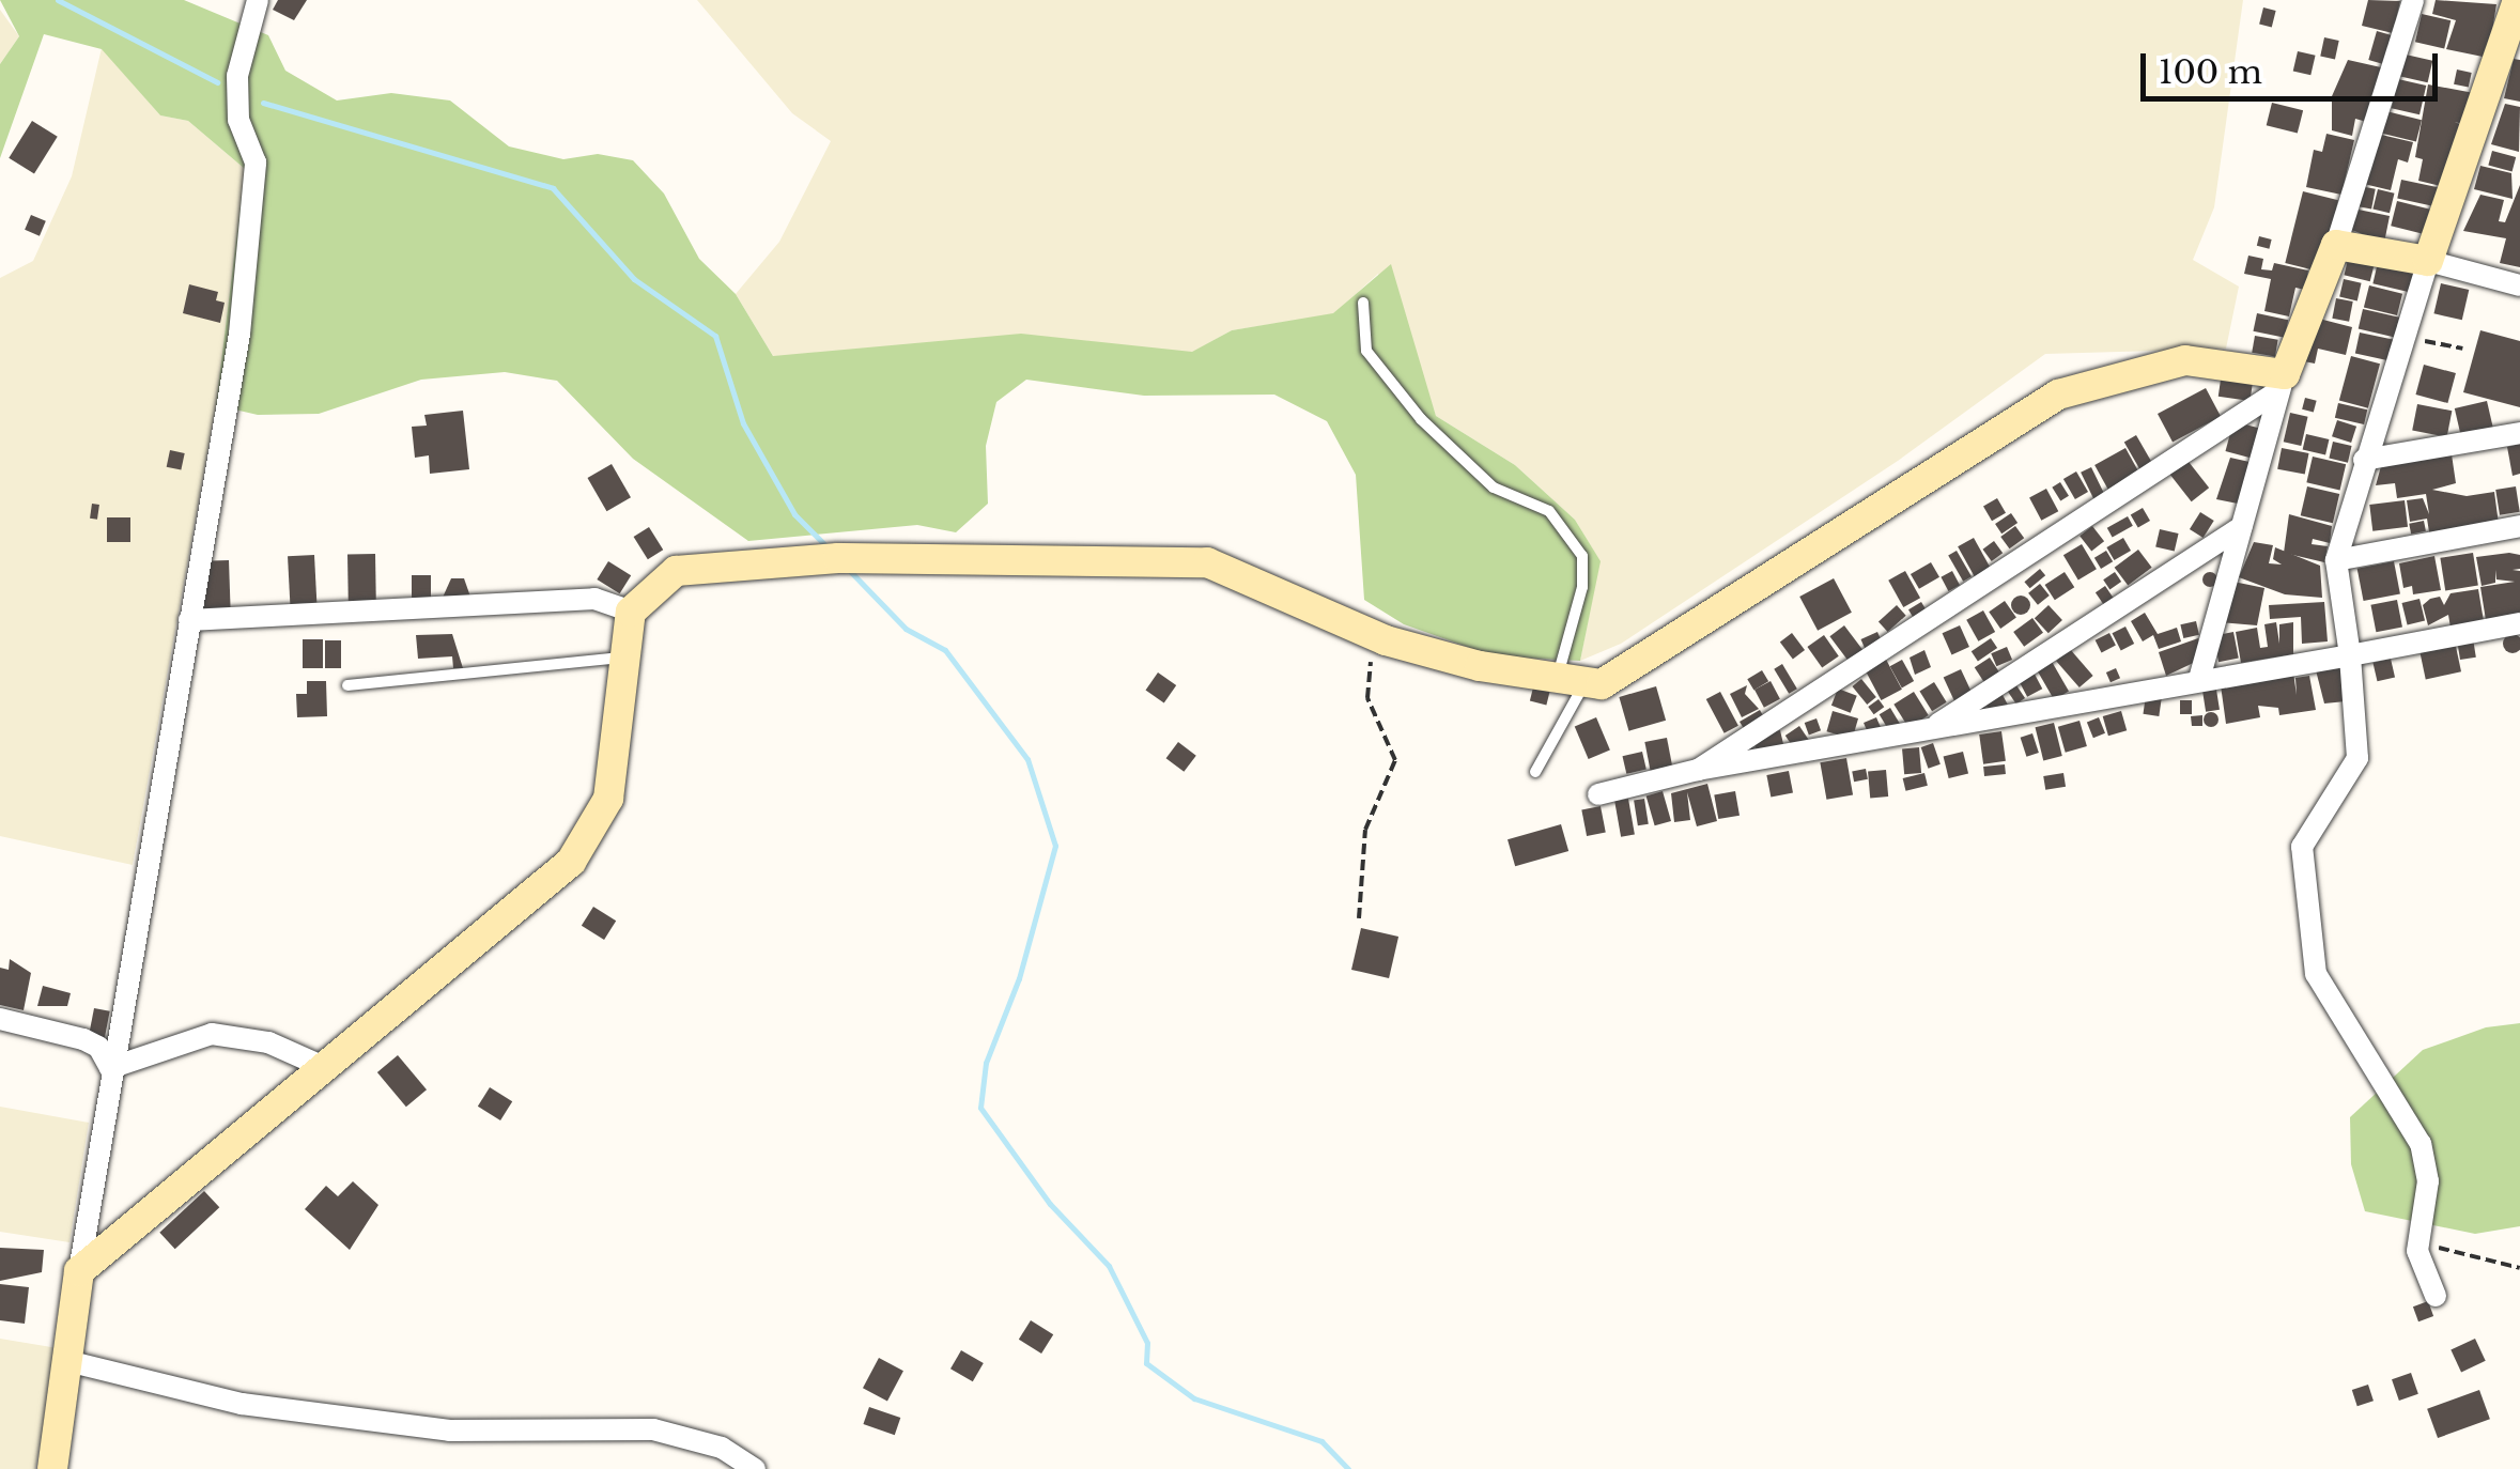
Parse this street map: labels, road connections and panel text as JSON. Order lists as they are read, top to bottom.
{
  "scale_bar": "100 m"
}
